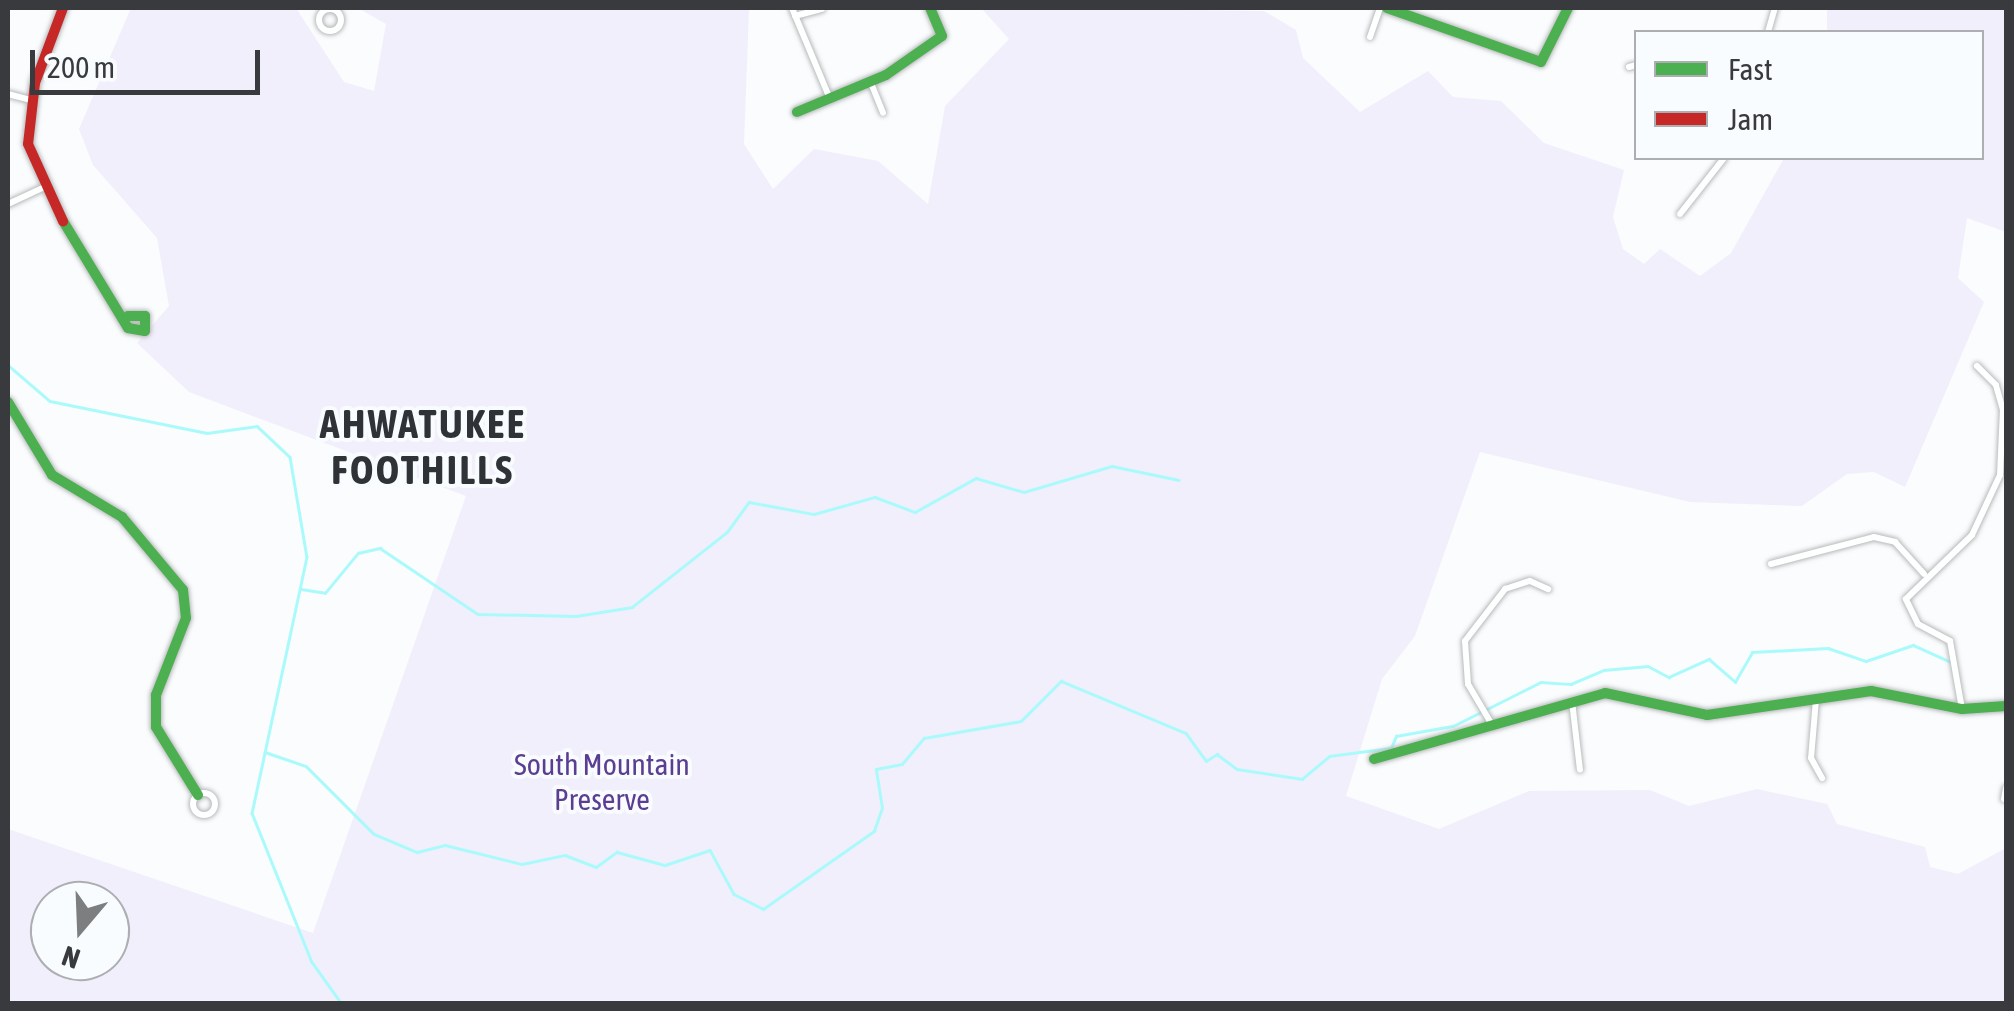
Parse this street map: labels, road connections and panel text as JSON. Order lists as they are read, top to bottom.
{
  "districts": ["AHWATUKEE FOOTHILLS"],
  "parks": ["South Mountain Preserve"],
  "legend": ["Fast", "Jam"],
  "scale_bar": "200 m",
  "north": "bottom"
}
